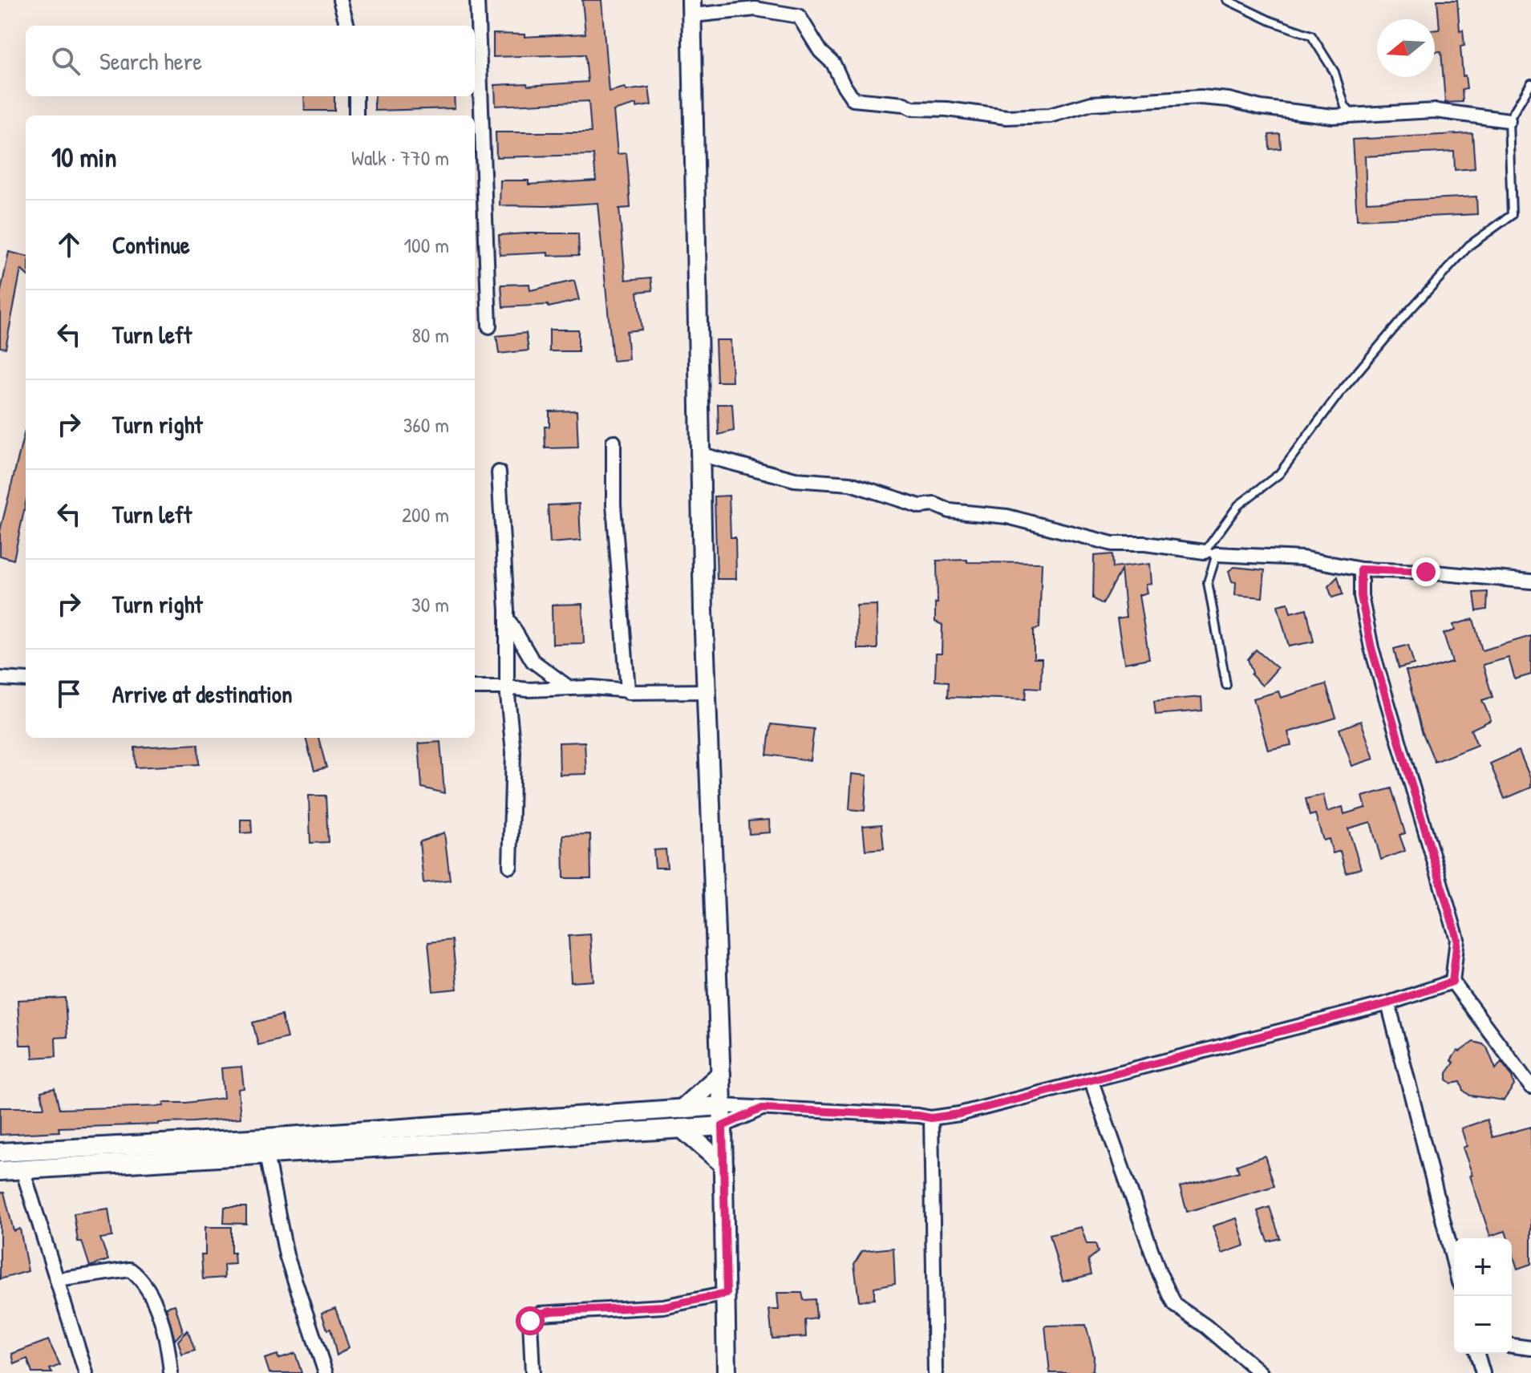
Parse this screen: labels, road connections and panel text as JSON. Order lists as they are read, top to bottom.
{
  "north": "left",
  "page": {
    "search": "Search here",
    "heading": ["10 min", "Walk · 770 m"],
    "list": [
      ["Continue", "100 m"],
      ["Turn left", "80 m"],
      ["Turn right", "360 m"],
      ["Turn left", "200 m"],
      ["Turn right", "30 m"],
      "Arrive at destination"
    ],
    "map_buttons": ["+", "−"]
  }
}
